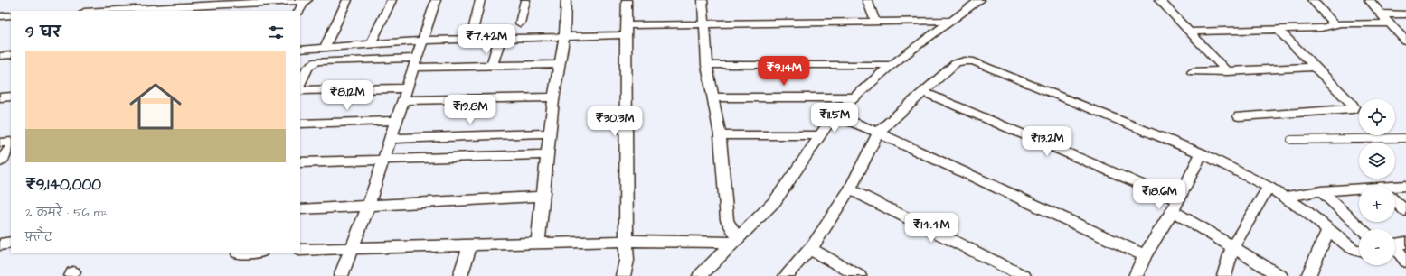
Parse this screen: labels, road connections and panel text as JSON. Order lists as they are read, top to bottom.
{
  "page": {
    "heading": "9 घर",
    "price": [
      "₹7.42M",
      "₹9.14M",
      "₹8.12M",
      "₹19.8M",
      "₹11.5M",
      "₹30.3M",
      "₹13.2M",
      "₹18.6M",
      "₹14.4M"
    ],
    "list": [
      {
        "name": "₹9,140,000",
        "note": "2 कमरे · 56 m² · फ़्लैट"
      }
    ],
    "map_buttons": ["+", "−"]
  }
}
